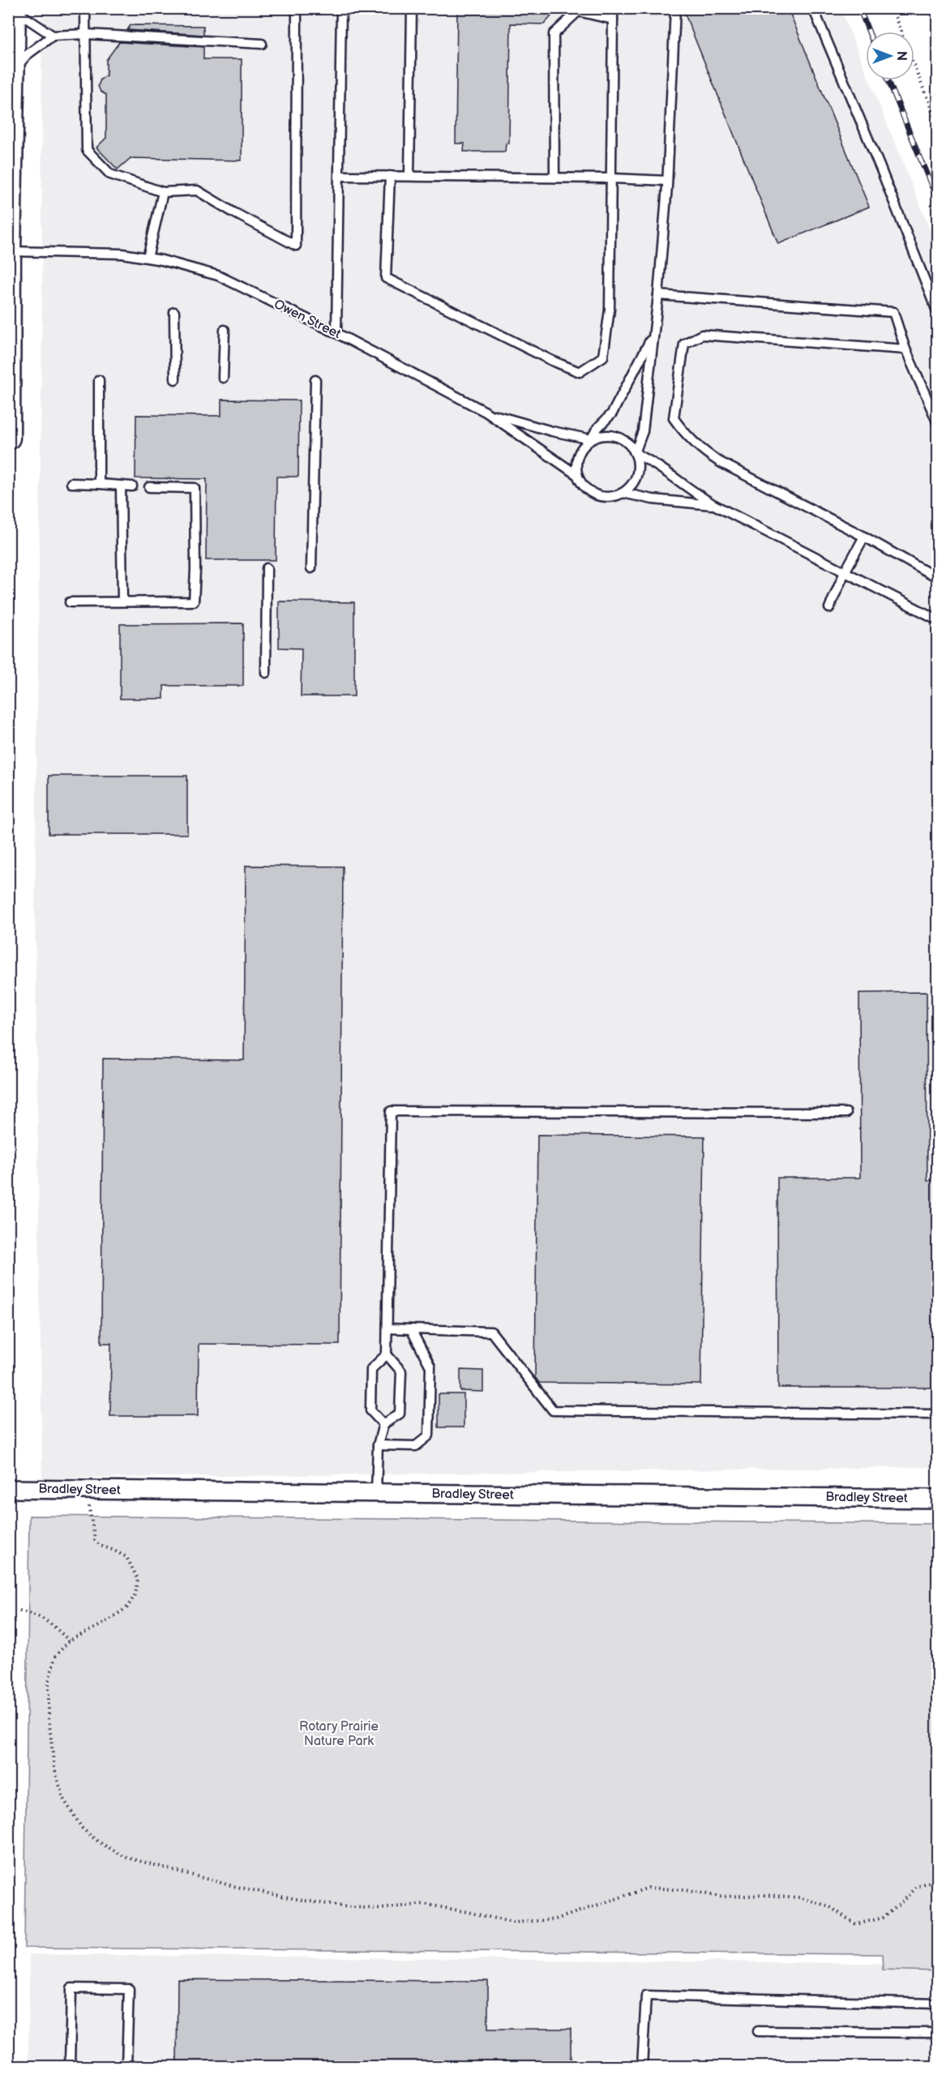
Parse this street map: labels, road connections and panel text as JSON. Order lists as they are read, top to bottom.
{
  "streets": {
    "street": ["Bradley Street"],
    "lane": ["Owen Street"]
  },
  "parks": ["Rotary Prairie Nature Park"],
  "north": "right"
}
